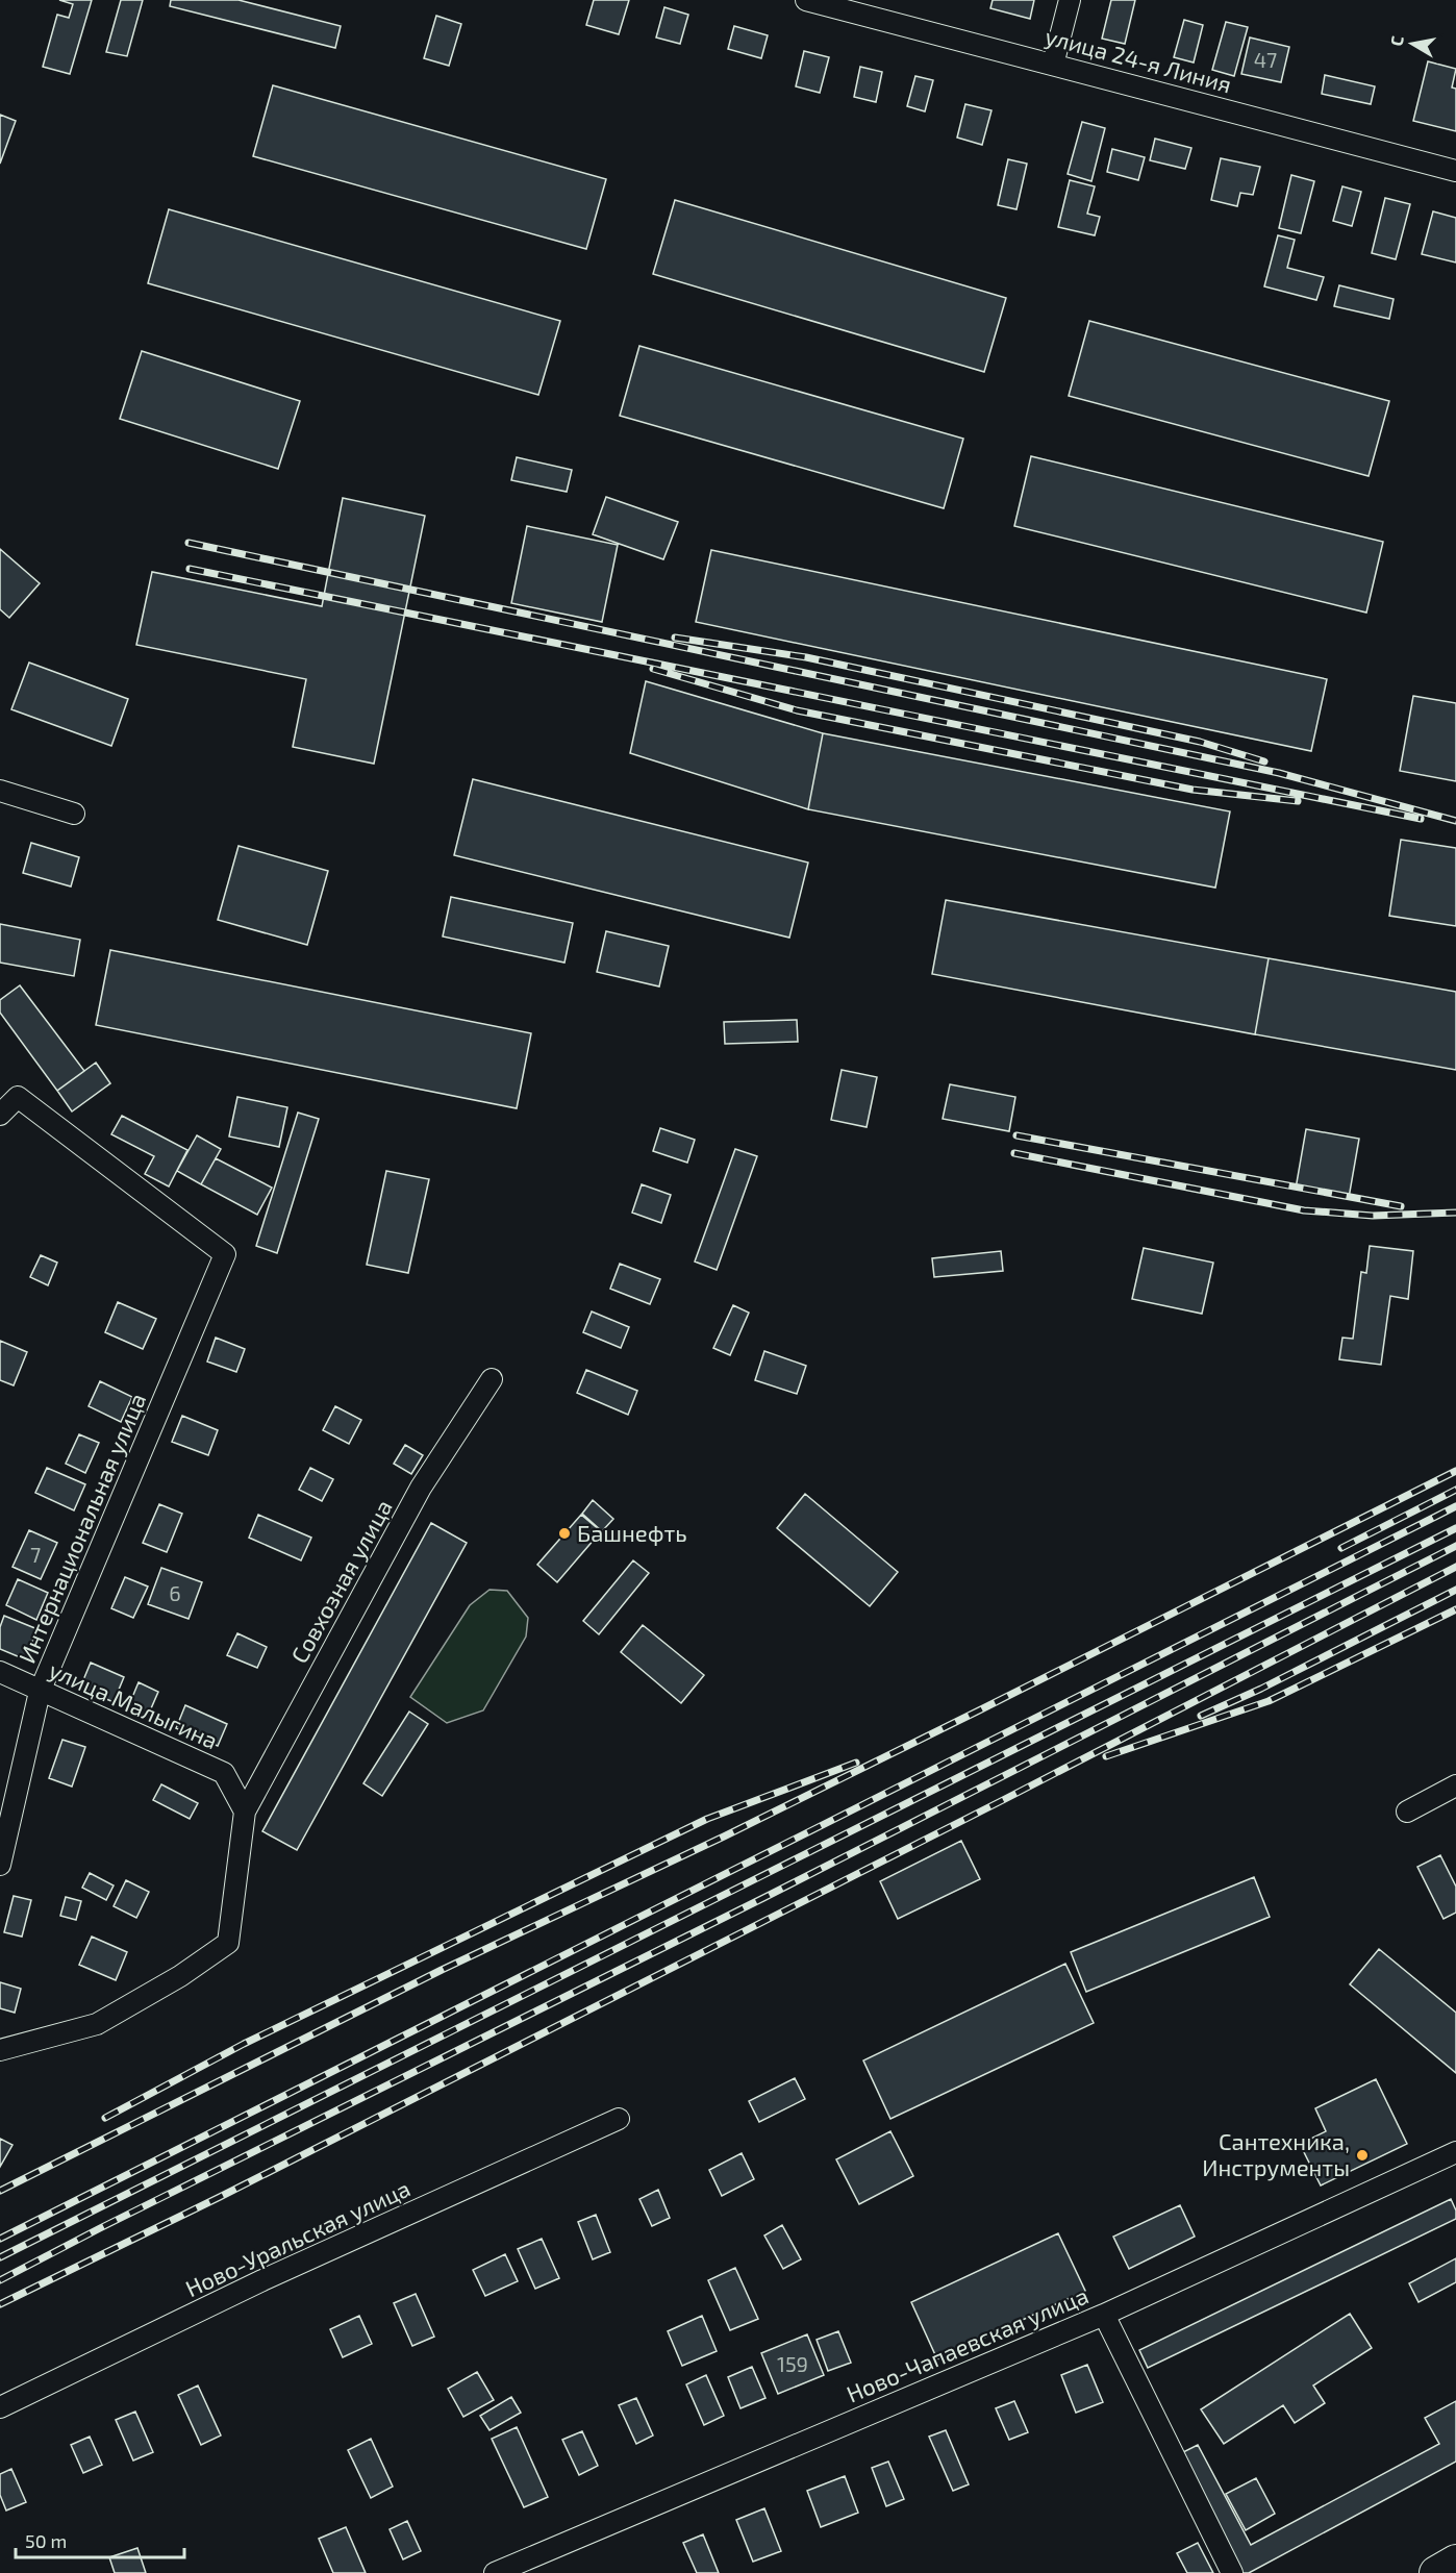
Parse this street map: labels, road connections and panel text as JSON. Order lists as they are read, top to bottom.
{
  "streets": {
    "street": [
      "улица 24-я Линия",
      "Интернациональная улица",
      "Совхозная улица",
      "улица Малыгина",
      "Ново-Уральская улица",
      "Ново-Чапаевская улица"
    ]
  },
  "crossings": [
    ["Интернациональная улица", "улица Малыгина"],
    ["Совхозная улица", "улица Малыгина"]
  ],
  "places": ["Башнефть", "Сантехника, Инструменты"],
  "house_numbers": [
    "47",
    "7",
    "6",
    "159"
  ],
  "scale_bar": "50 m",
  "north": "left"
}
